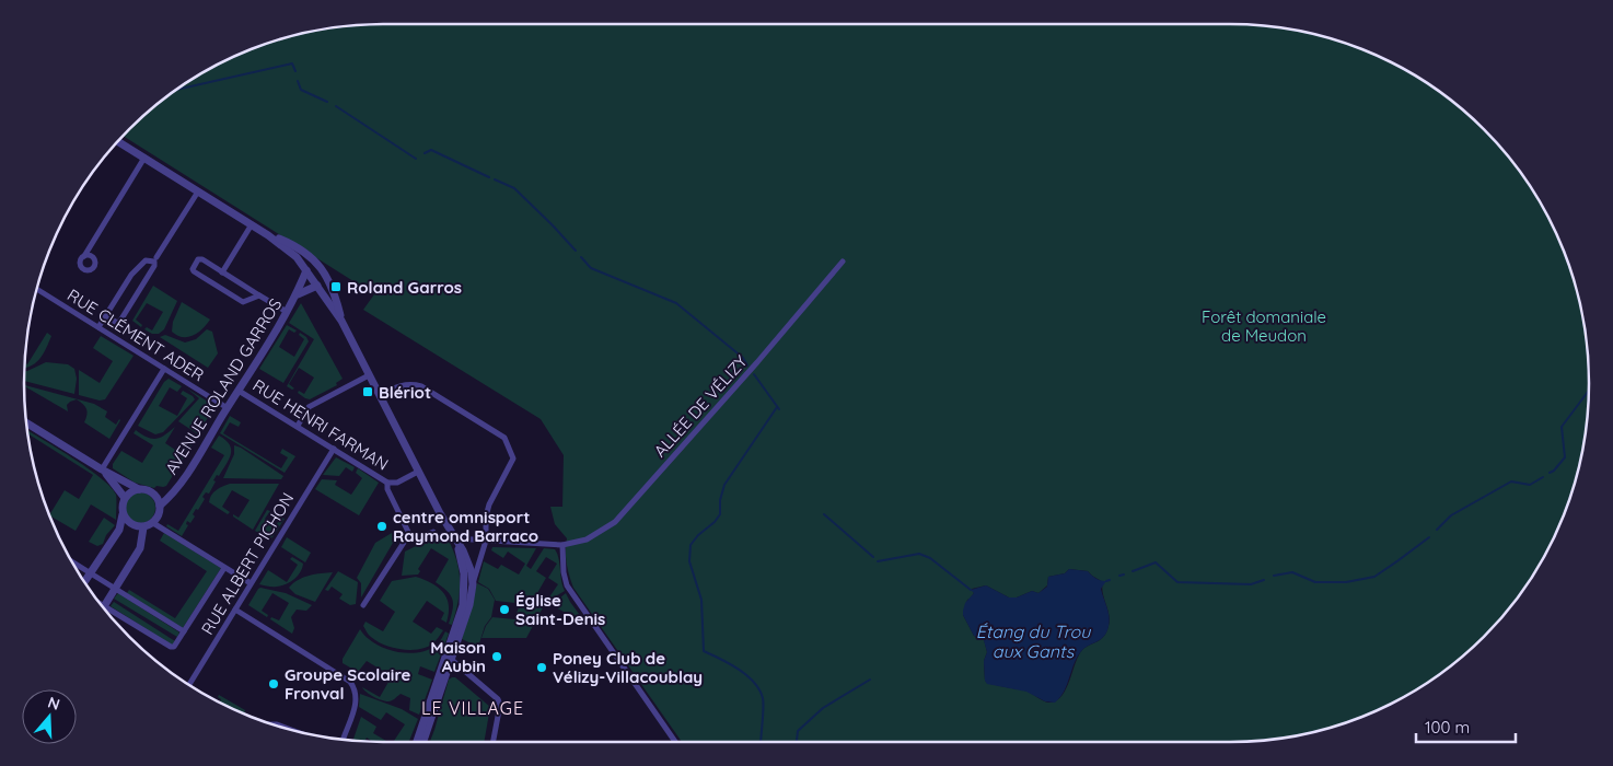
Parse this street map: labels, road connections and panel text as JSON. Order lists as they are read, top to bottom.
{
  "streets": {
    "street": [
      "RUE CLÉMENT ADER",
      "AVENUE ROLAND GARROS",
      "ALLÉE DE VÉLIZY",
      "RUE HENRI FARMAN",
      "RUE ALBERT PICHON"
    ]
  },
  "crossings": [
    ["RUE CLÉMENT ADER", "AVENUE ROLAND GARROS"],
    ["AVENUE ROLAND GARROS", "RUE HENRI FARMAN"],
    ["RUE HENRI FARMAN", "RUE ALBERT PICHON"]
  ],
  "districts": ["LE VILLAGE"],
  "water": ["Étang du Trou aux Gants"],
  "parks": ["Forêt domaniale de Meudon"],
  "places": {
    "transit": ["Roland Garros", "Blériot"],
    "other": [
      "centre omnisport Raymond Barraco",
      "Église Saint-Denis",
      "Maison Aubin",
      "Poney Club de Vélizy-Villacoublay",
      "Groupe Scolaire Fronval"
    ]
  },
  "scale_bar": "100 m",
  "north": "top"
}
